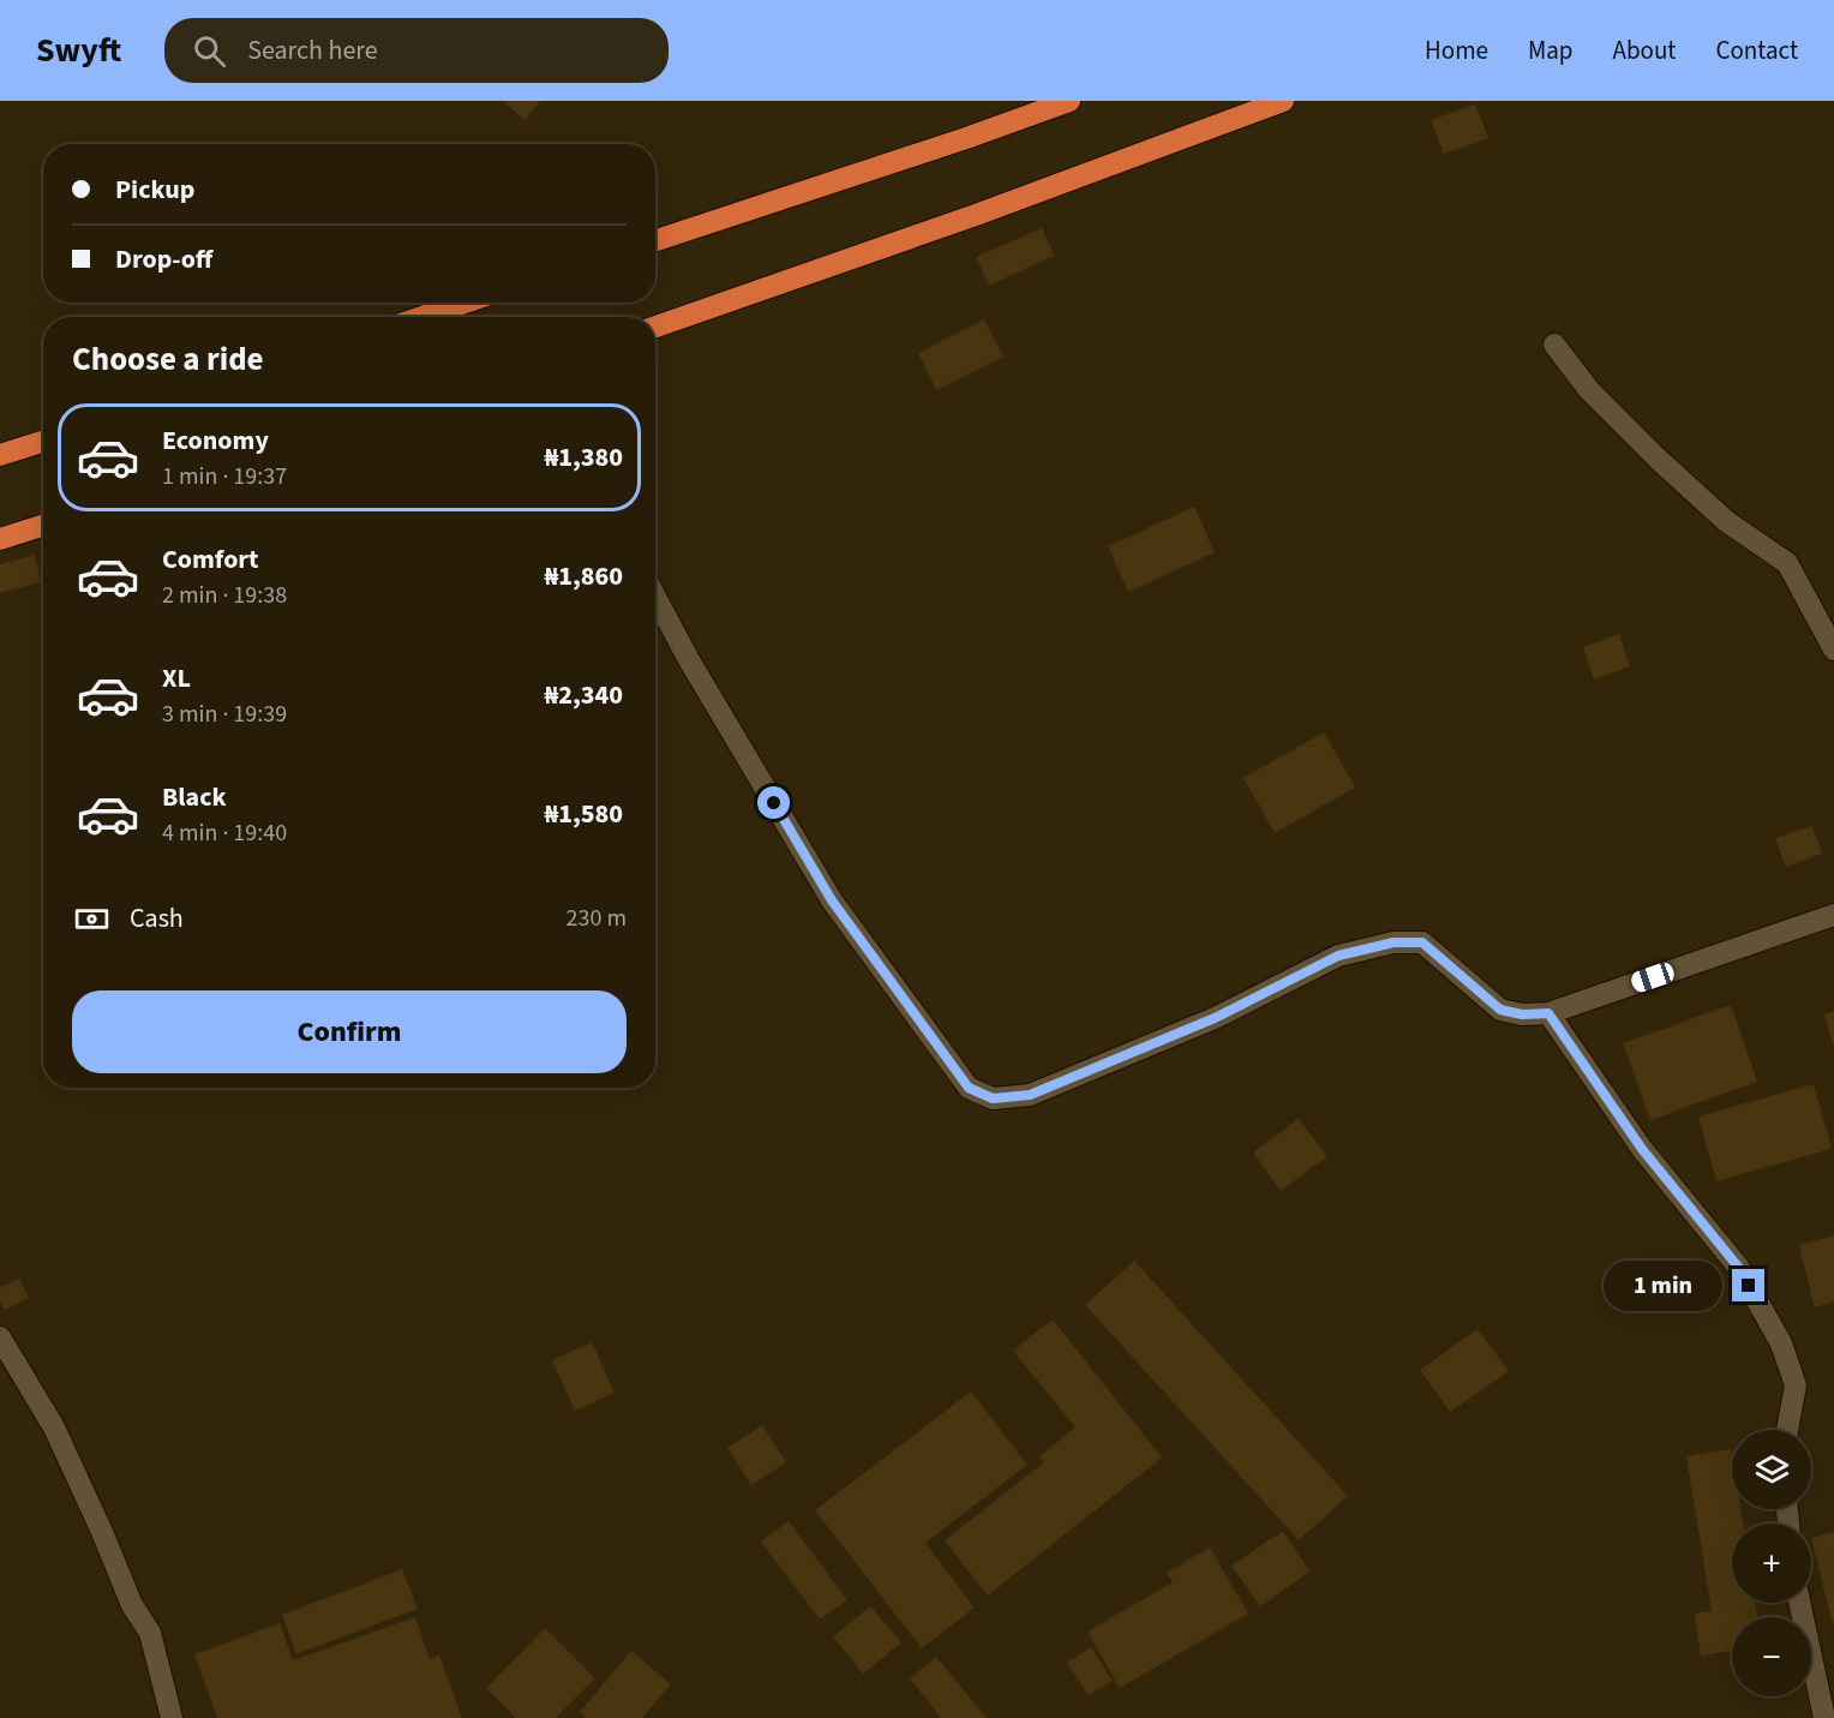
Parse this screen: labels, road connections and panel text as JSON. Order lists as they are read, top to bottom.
{
  "page": {
    "header": "Swyft",
    "search": "Search here",
    "nav": [
      "Home",
      "Map",
      "About",
      "Contact"
    ],
    "banner": ["Pickup", "Drop-off"],
    "heading": "Choose a ride",
    "list": [
      {
        "name": "Economy",
        "note": "1 min · 19:37",
        "value": "₦1,380"
      },
      {
        "name": "Comfort",
        "note": "2 min · 19:38",
        "value": "₦1,860"
      },
      {
        "name": "XL",
        "note": "3 min · 19:39",
        "value": "₦2,340"
      },
      {
        "name": "Black",
        "note": "4 min · 19:40",
        "value": "₦1,580"
      }
    ],
    "pay": ["Cash", "230 m"],
    "buttons": "Confirm",
    "bubble": "1 min",
    "map_buttons": ["+", "−"]
  }
}
